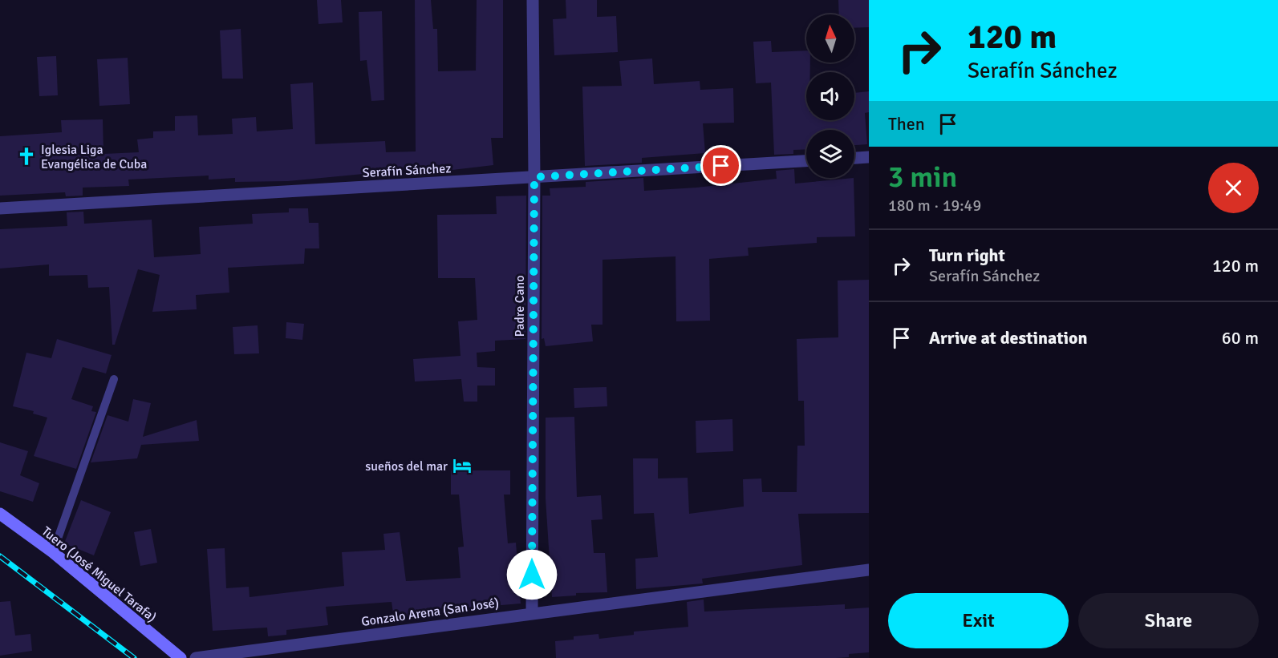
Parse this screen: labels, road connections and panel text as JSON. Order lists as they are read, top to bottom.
{
  "streets": {
    "main road": ["Tuero (José Miguel Tarafa)"],
    "street": ["Serafín Sánchez", "Padre Cano", "Gonzalo Arena (San José)"]
  },
  "crossings": [
    ["Serafín Sánchez", "Padre Cano"],
    ["Padre Cano", "Gonzalo Arena (San José)"]
  ],
  "places": {
    "church": ["Iglesia Liga Evangélica de Cuba"],
    "hotel": ["sueños del mar"]
  },
  "north": "top",
  "page": {
    "turn": ["120 m", "Serafín Sánchez"],
    "then": "Then",
    "heading": ["3 min", "180 m · 19:49"],
    "list": [
      {
        "name": "Turn right",
        "note": "Serafín Sánchez",
        "value": "120 m"
      },
      {
        "name": "Arrive at destination",
        "value": "60 m"
      }
    ],
    "buttons": ["Exit", "Share"]
  }
}
